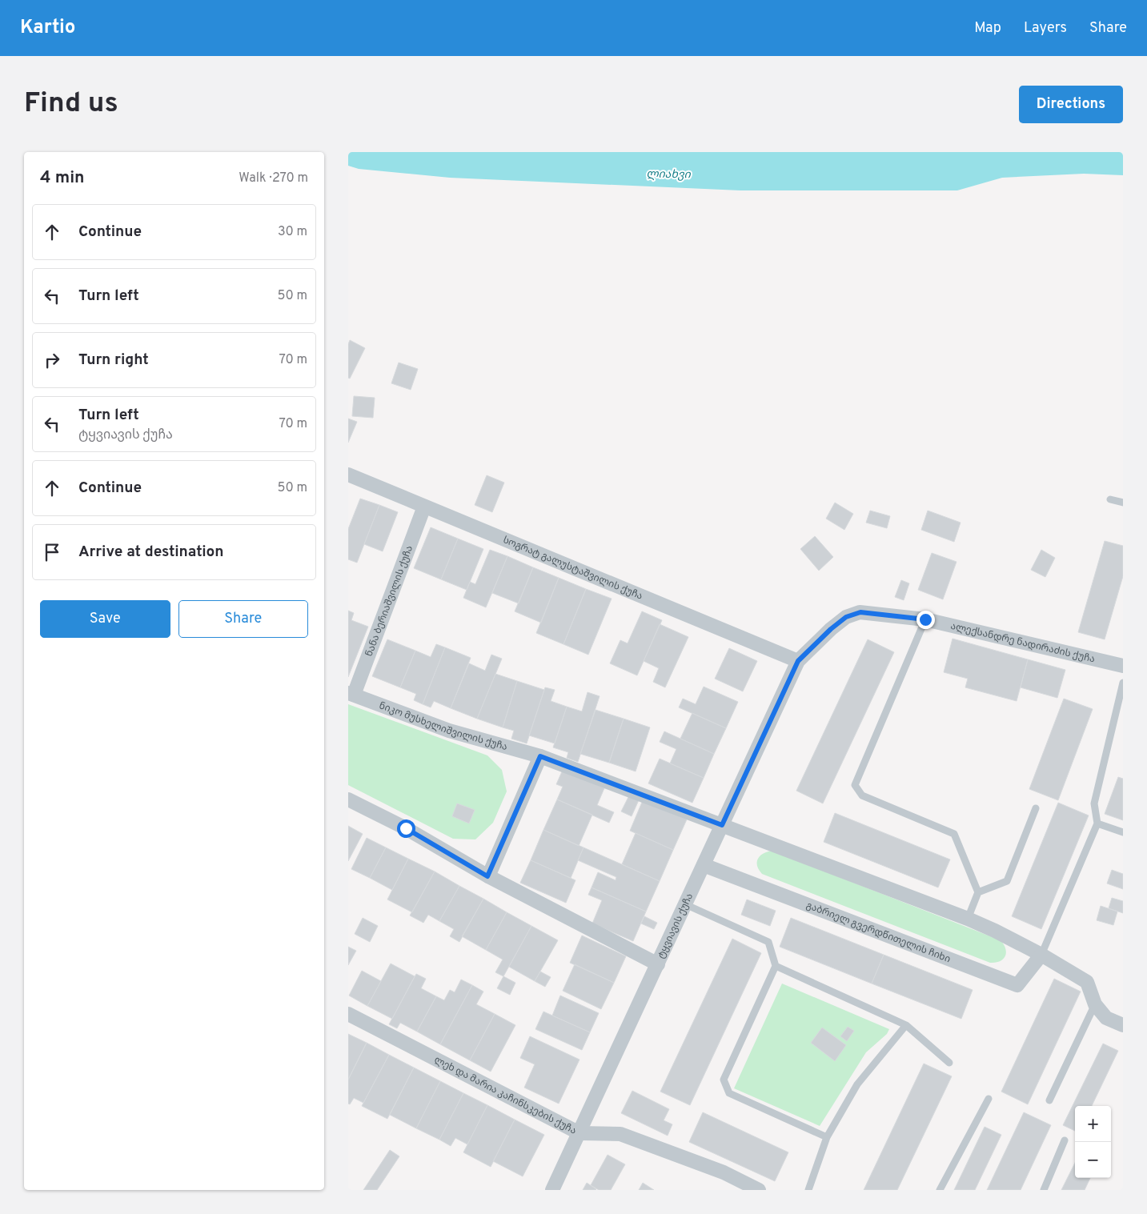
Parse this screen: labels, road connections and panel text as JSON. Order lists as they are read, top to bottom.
{
  "streets": {
    "street": [
      "სოგრატ გალუსტაშვილის ქუჩა",
      "ნანა ბერიაშვილის ქუჩა",
      "ალექსანდრე ნადირაძის ქუჩა",
      "ნიკო მუსხელიშვილის ქუჩა",
      "ტყვიავის ქუჩა",
      "გაბრიელ გვერდწითელის ჩიხი",
      "ლეხ და მარია კაჩინსკების ქუჩა"
    ]
  },
  "crossings": [
    ["სოგრატ გალუსტაშვილის ქუჩა", "ნანა ბერიაშვილის ქუჩა"],
    ["სოგრატ გალუსტაშვილის ქუჩა", "ალექსანდრე ნადირაძის ქუჩა"],
    ["სოგრატ გალუსტაშვილის ქუჩა", "ტყვიავის ქუჩა"],
    ["ნანა ბერიაშვილის ქუჩა", "ნიკო მუსხელიშვილის ქუჩა"],
    ["ალექსანდრე ნადირაძის ქუჩა", "ტყვიავის ქუჩა"],
    ["ნიკო მუსხელიშვილის ქუჩა", "ტყვიავის ქუჩა"],
    ["ტყვიავის ქუჩა", "გაბრიელ გვერდწითელის ჩიხი"],
    ["ტყვიავის ქუჩა", "ლეხ და მარია კაჩინსკების ქუჩა"]
  ],
  "water": ["ლიახვი"],
  "page": {
    "header": "Kartio",
    "nav": ["Map", "Layers", "Share"],
    "buttons": [
      "Directions",
      ["Save", "Share"]
    ],
    "title": "Find us",
    "heading": ["4 min", "Walk · 270 m"],
    "list": [
      ["Continue", "30 m"],
      ["Turn left", "50 m"],
      ["Turn right", "70 m"],
      ["Turn left", "ტყვიავის ქუჩა", "70 m"],
      ["Continue", "50 m"],
      "Arrive at destination"
    ],
    "map_buttons": ["+", "−"]
  }
}
